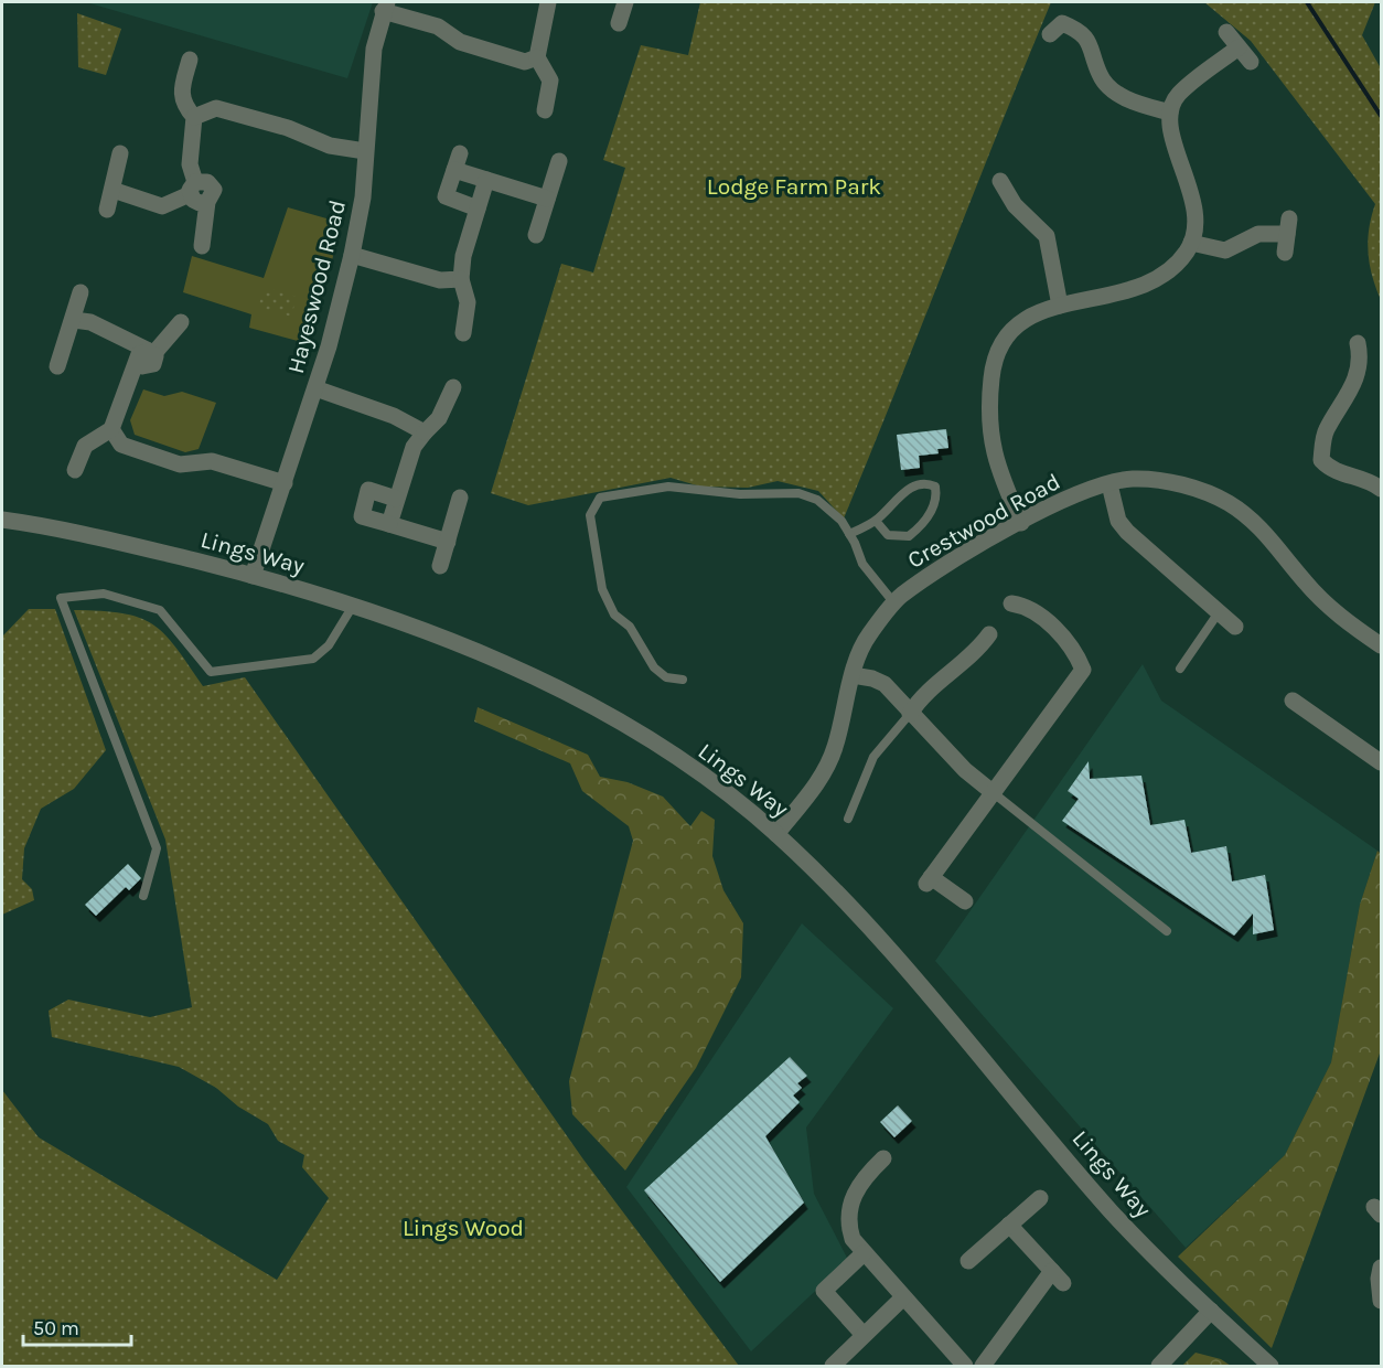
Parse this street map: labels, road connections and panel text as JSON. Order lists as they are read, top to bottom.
{
  "streets": {
    "street": ["Hayeswood Road", "Crestwood Road", "Lings Way"]
  },
  "crossings": [
    ["Hayeswood Road", "Lings Way"],
    ["Crestwood Road", "Lings Way"]
  ],
  "parks": ["Lodge Farm Park", "Lings Wood"],
  "scale_bar": "50 m"
}
